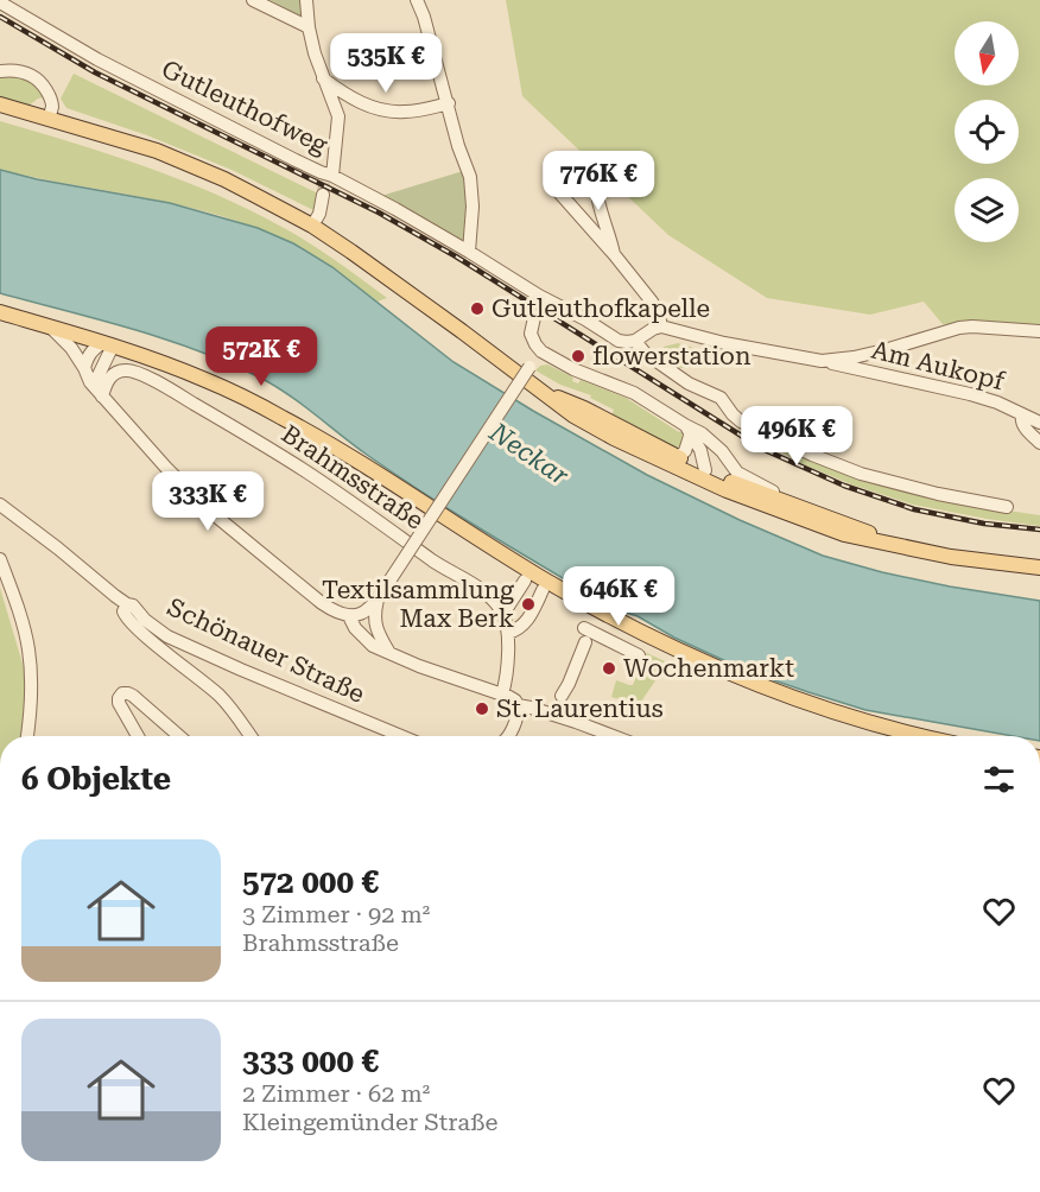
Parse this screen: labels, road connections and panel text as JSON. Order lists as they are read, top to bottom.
{
  "streets": {
    "street": [
      "Gutleuthofweg",
      "Am Aukopf",
      "Brahmsstraße",
      "Schönauer Straße"
    ]
  },
  "water": ["Neckar"],
  "places": [
    "Gutleuthofkapelle",
    "flowerstation",
    "Textilsammlung Max Berk",
    "Wochenmarkt",
    "St. Laurentius"
  ],
  "north": "bottom",
  "page": {
    "price": [
      "535K €",
      "776K €",
      "572K €",
      "496K €",
      "333K €",
      "646K €"
    ],
    "heading": "6 Objekte",
    "list": [
      {
        "name": "572 000 €",
        "note": "3 Zimmer · 92 m² · Brahmsstraße"
      },
      {
        "name": "333 000 €",
        "note": "2 Zimmer · 62 m² · Kleingemünder Straße"
      }
    ]
  }
}
